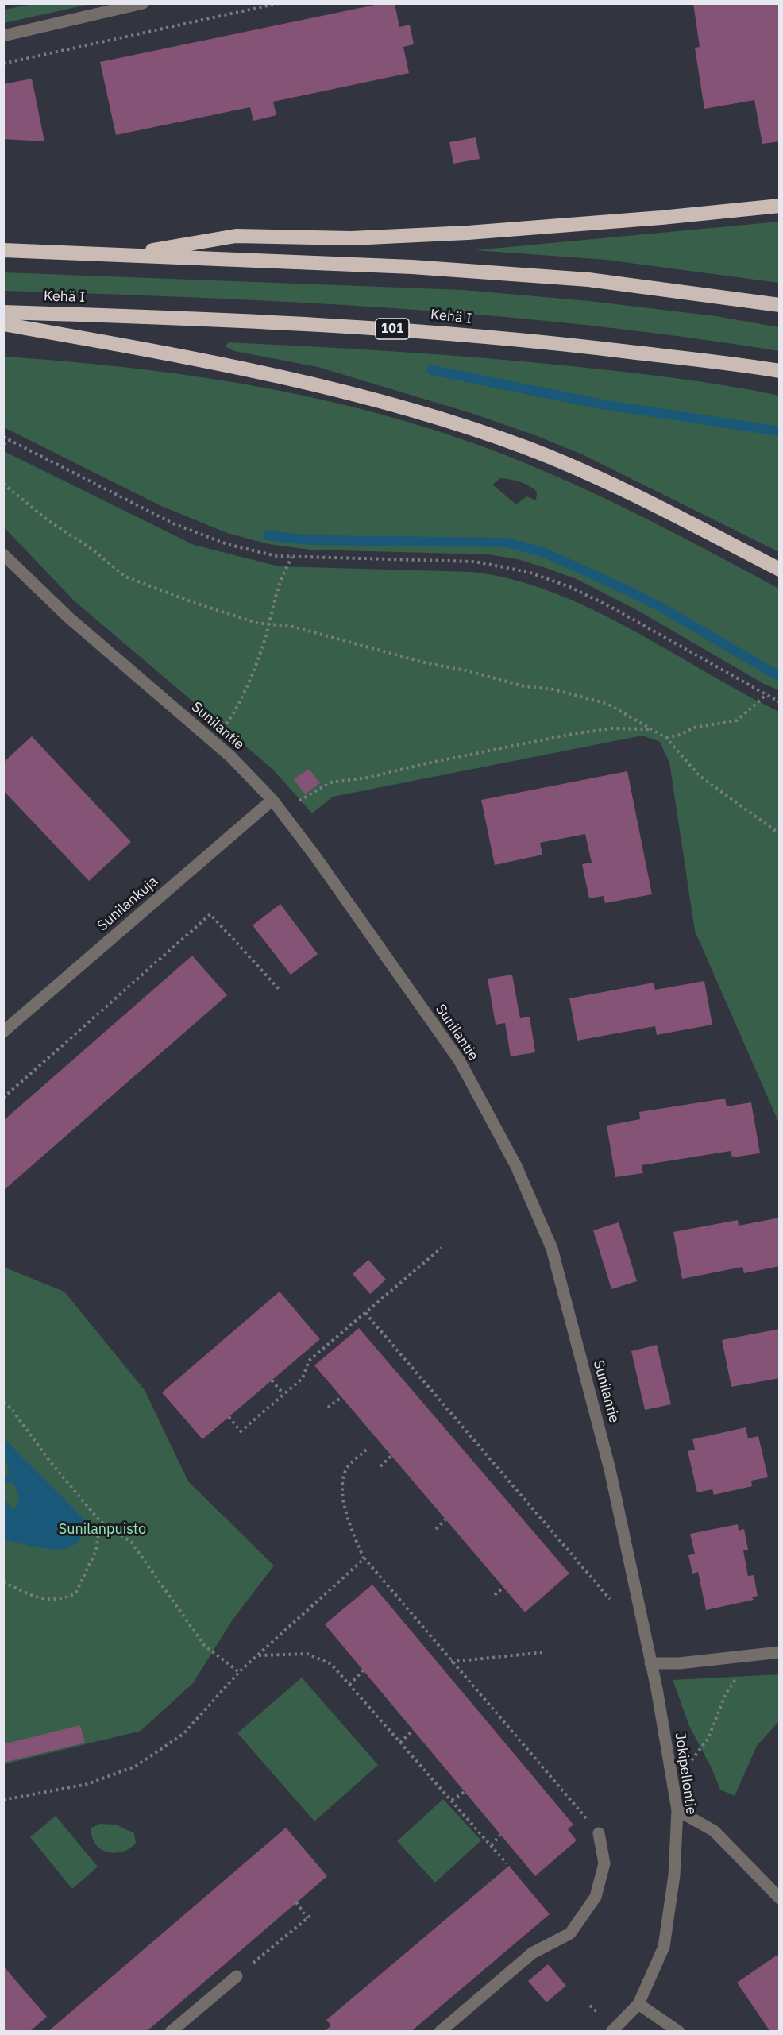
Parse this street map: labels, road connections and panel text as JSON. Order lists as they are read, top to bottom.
{
  "streets": {
    "highway": ["Kehä I", "101"],
    "street": ["Sunilantie", "Sunilankuja", "Jokipellontie"]
  },
  "crossings": [
    ["Sunilantie", "Sunilankuja"],
    ["Sunilantie", "Jokipellontie"]
  ],
  "parks": ["Sunilanpuisto"]
}
